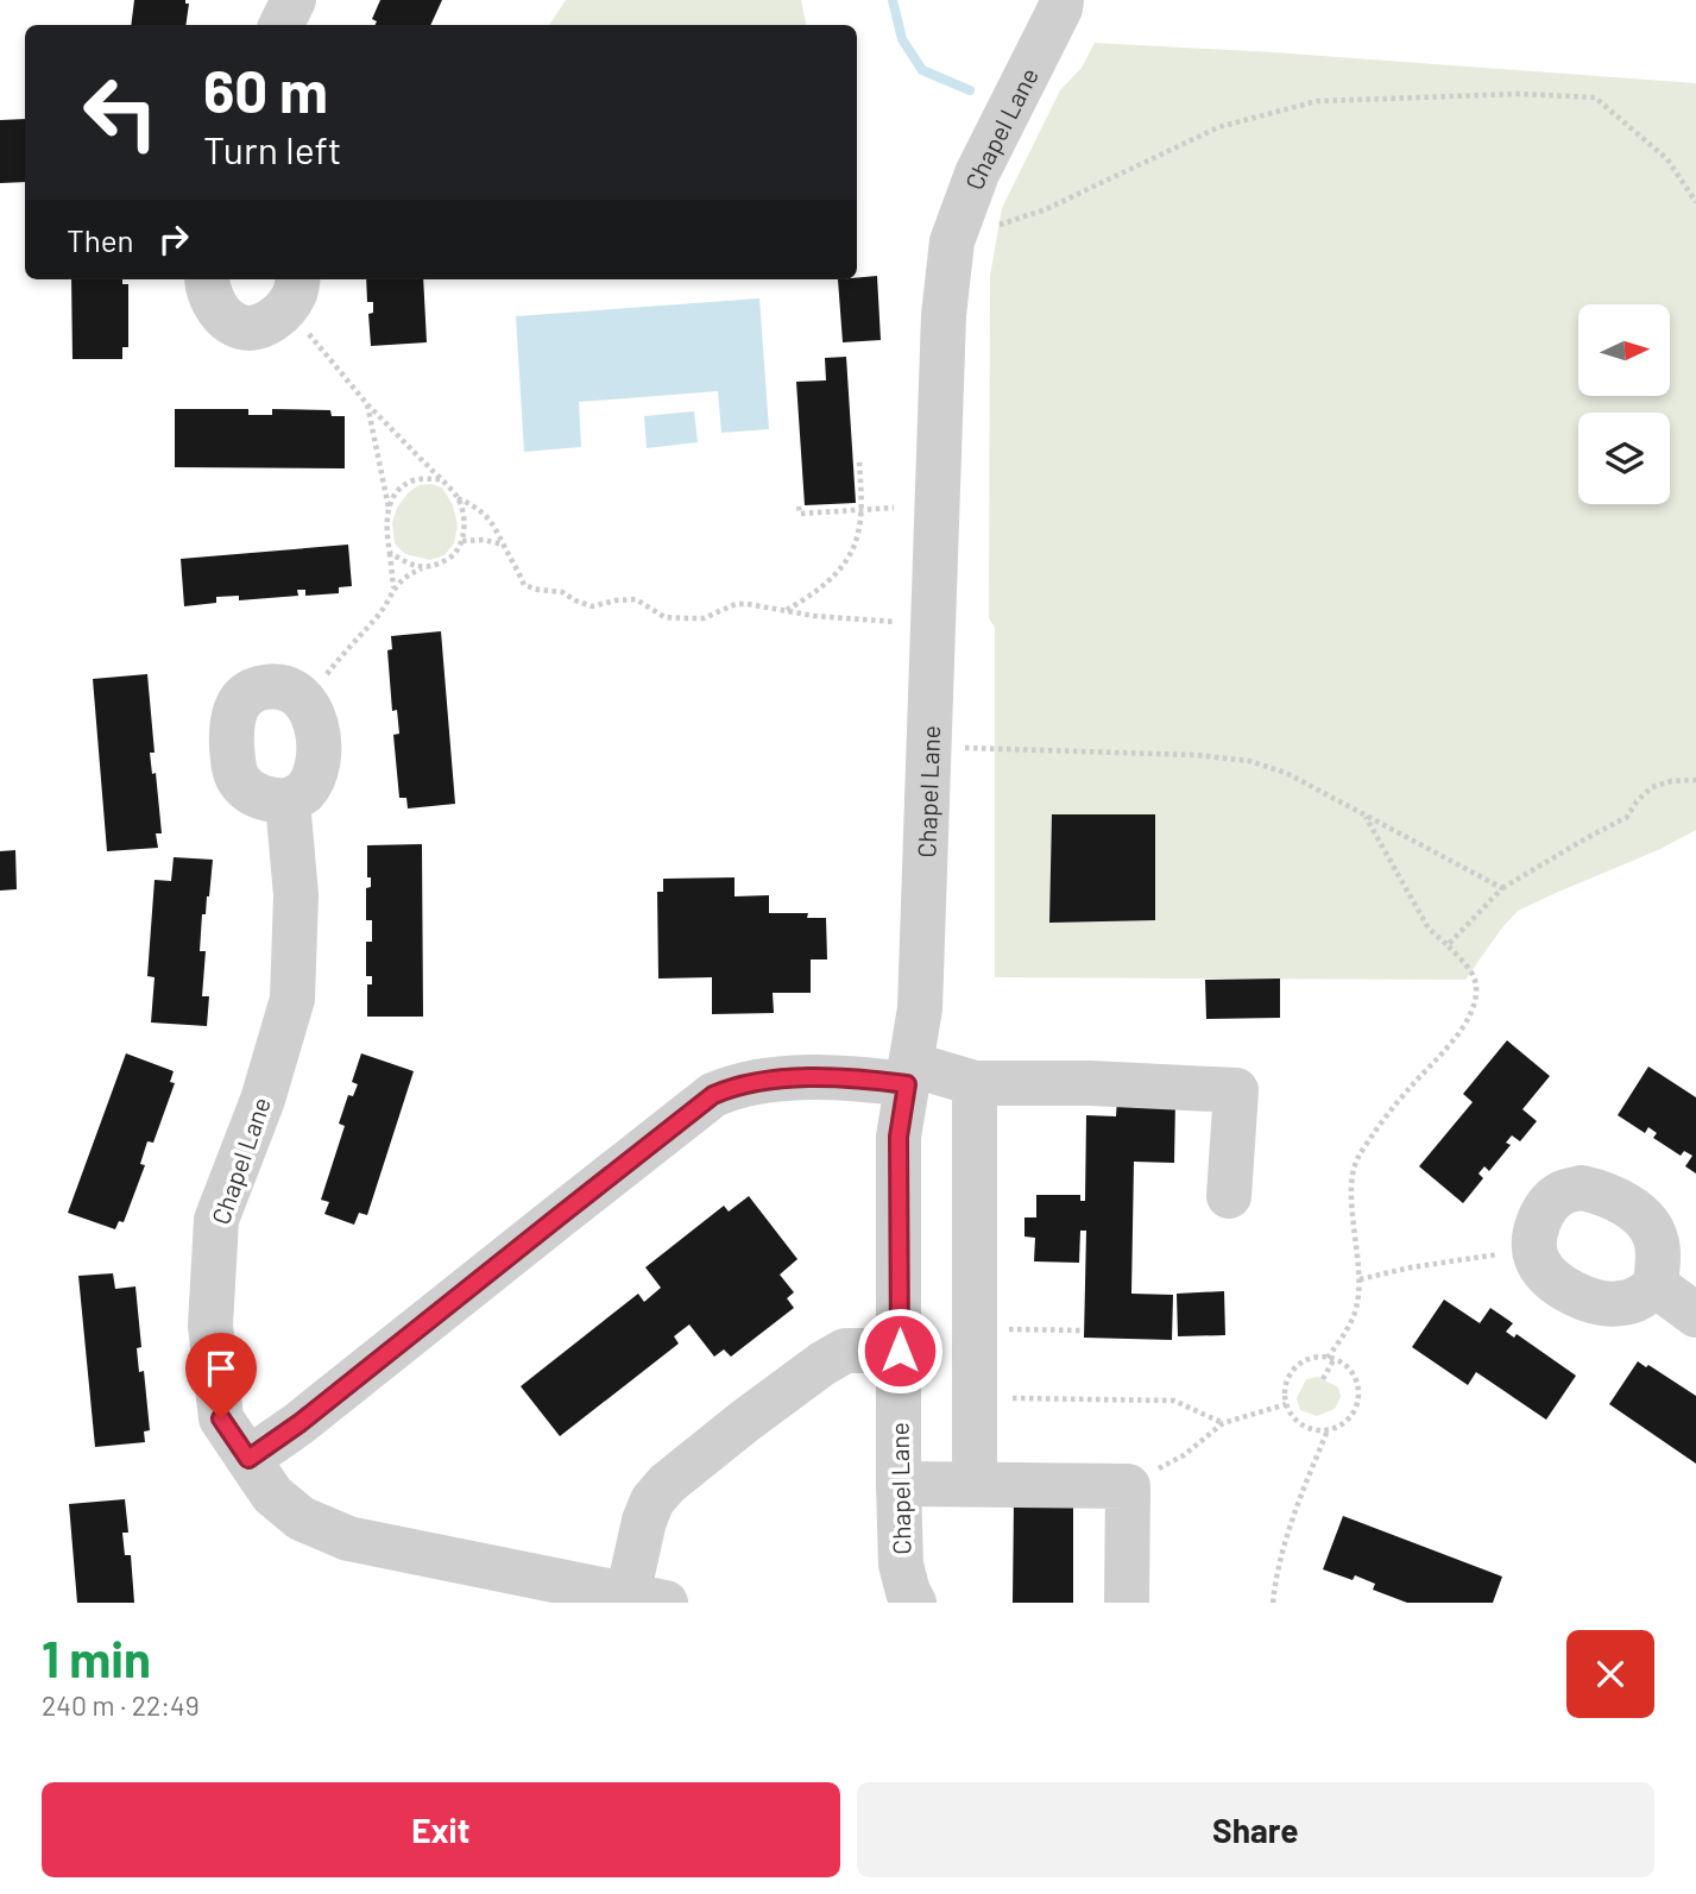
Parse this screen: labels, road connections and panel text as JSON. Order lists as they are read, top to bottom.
{
  "streets": {
    "street": ["Chapel Lane"]
  },
  "north": "right",
  "page": {
    "turn": ["60 m", "Turn left"],
    "then": "Then",
    "heading": ["1 min", "240 m · 22:49"],
    "buttons": ["Exit", "Share"]
  }
}
